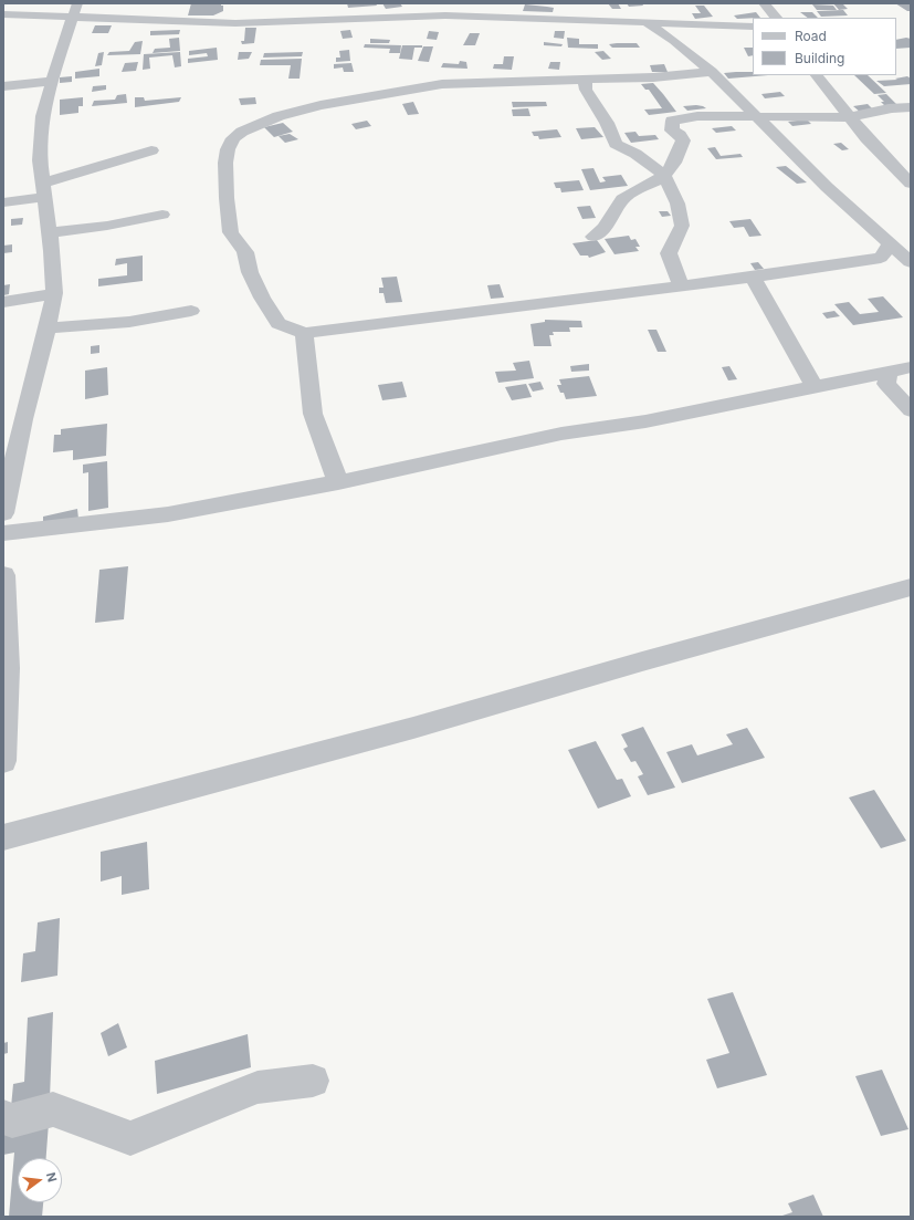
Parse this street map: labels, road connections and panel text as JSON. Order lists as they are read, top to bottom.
{
  "legend": ["Road", "Building"],
  "north": "right"
}
